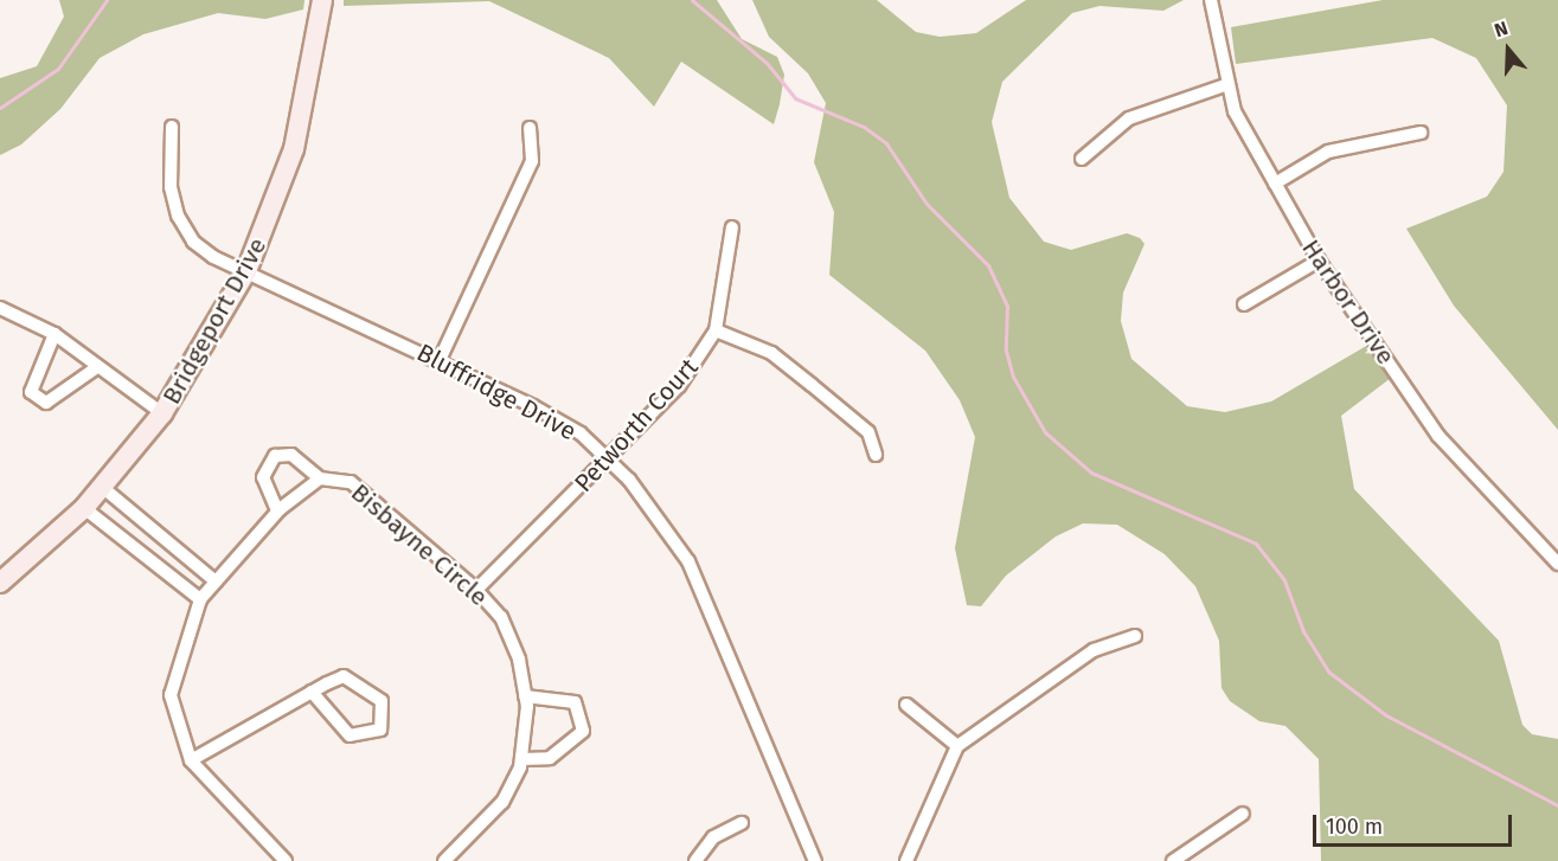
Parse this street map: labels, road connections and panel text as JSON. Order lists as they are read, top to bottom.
{
  "streets": {
    "street": [
      "Harbor Drive",
      "Bridgeport Drive",
      "Bluffridge Drive",
      "Petworth Court",
      "Bisbayne Circle"
    ]
  },
  "crossings": [
    ["Bridgeport Drive", "Bluffridge Drive"],
    ["Bluffridge Drive", "Petworth Court"],
    ["Petworth Court", "Bisbayne Circle"]
  ],
  "scale_bar": "100 m",
  "north": "top"
}
